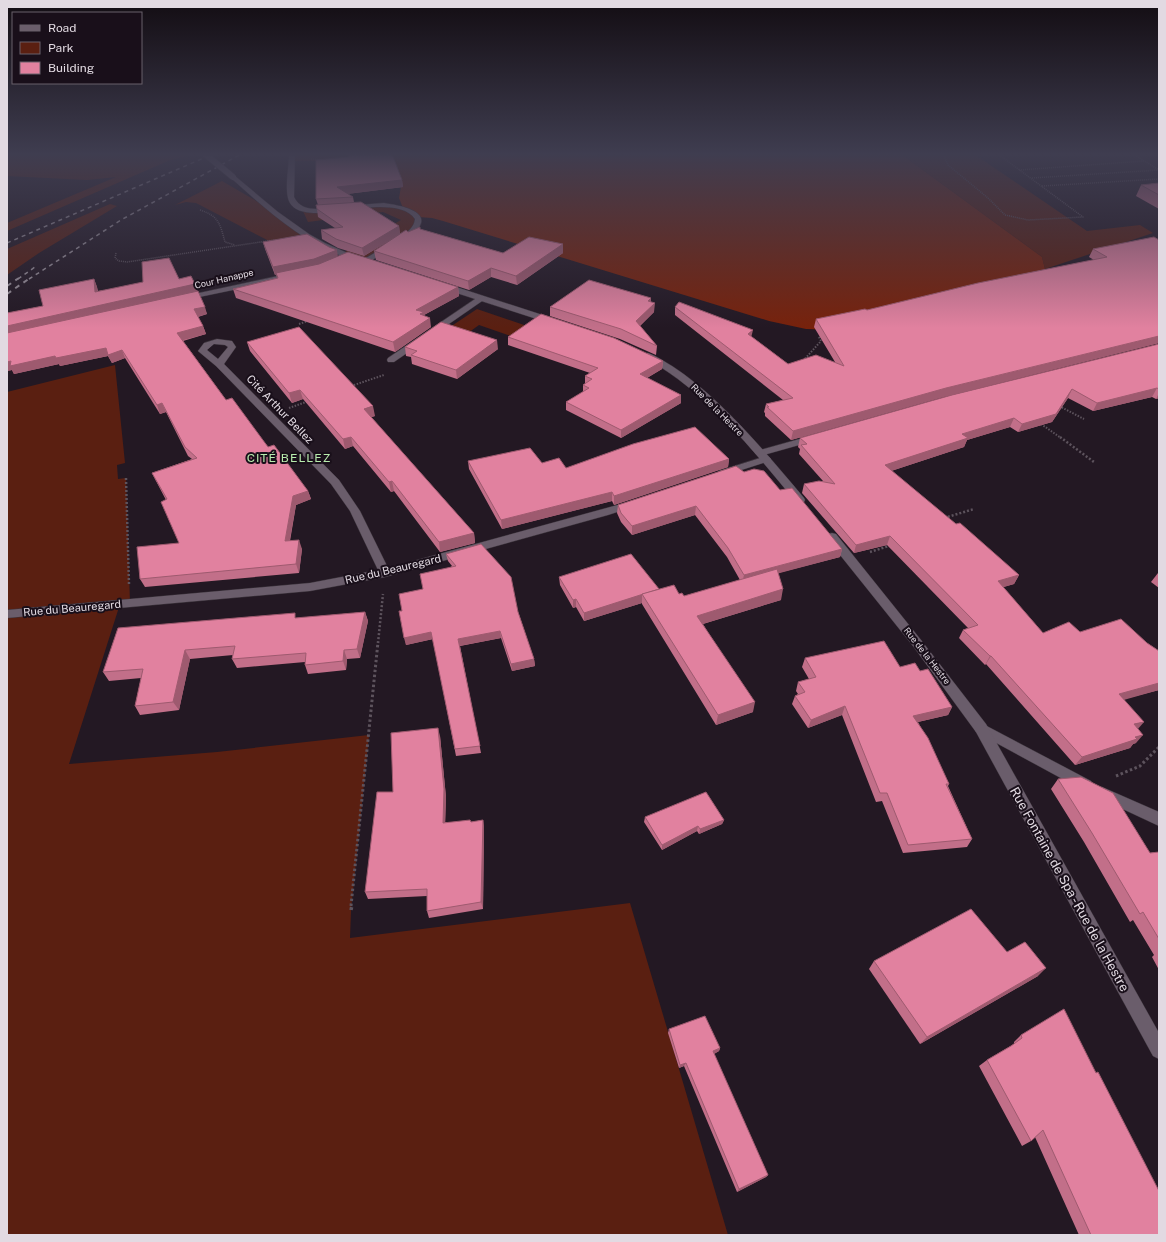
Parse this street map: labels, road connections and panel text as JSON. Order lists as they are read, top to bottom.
{
  "streets": {
    "street": [
      "Cour Hanappe",
      "Cité Arthur Bellez",
      "Rue de la Hestre",
      "Rue du Beauregard",
      "Rue Fontaine de Spa - Rue de la Hestre"
    ]
  },
  "crossings": [
    ["Cité Arthur Bellez", "Rue du Beauregard"],
    ["Rue de la Hestre", "Rue Fontaine de Spa - Rue de la Hestre"]
  ],
  "districts": ["CITÉ BELLEZ"],
  "legend": ["Road", "Park", "Building"]
}
